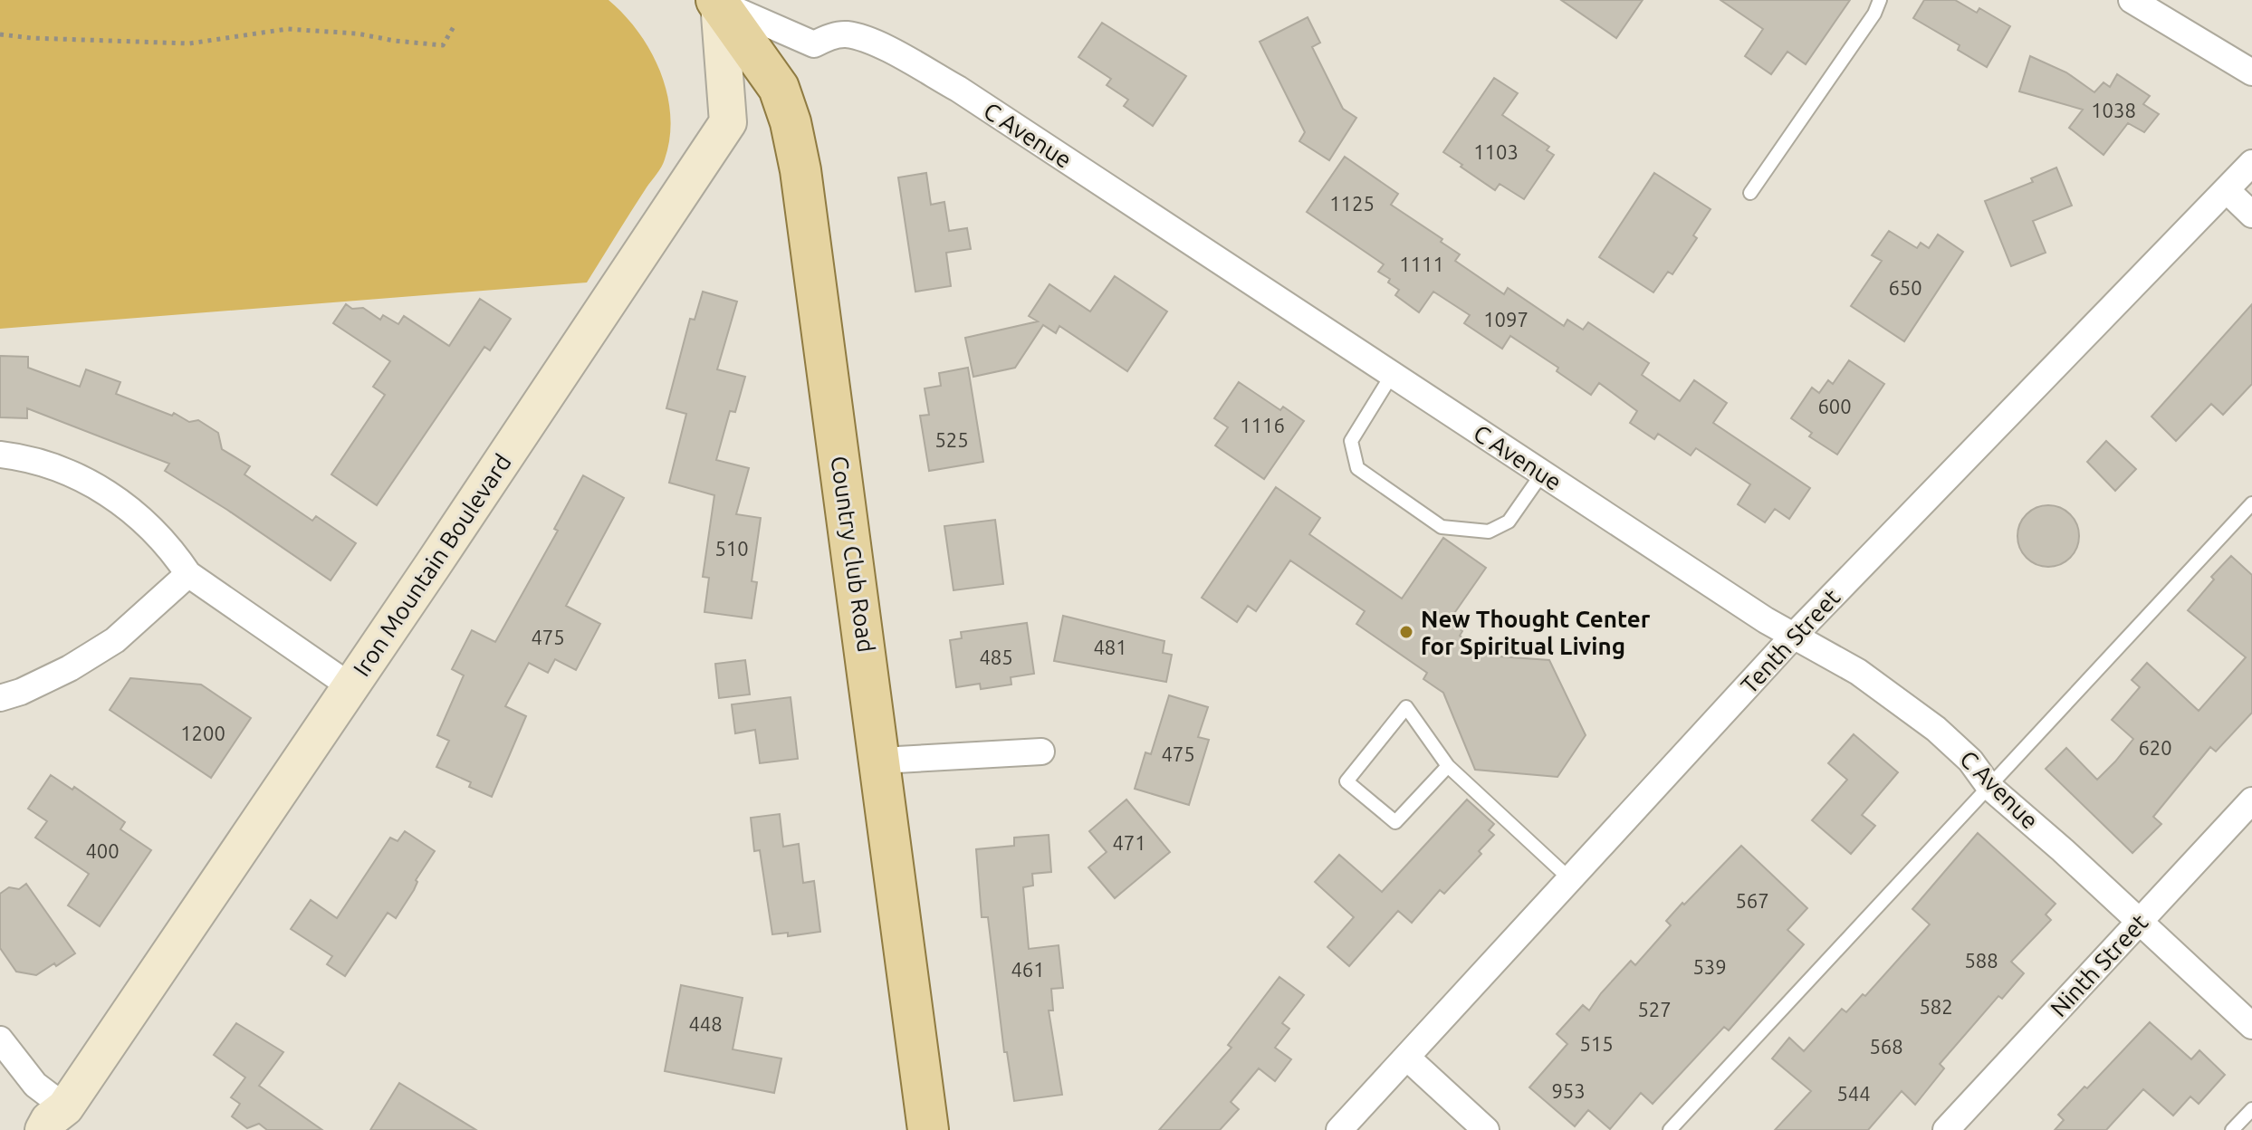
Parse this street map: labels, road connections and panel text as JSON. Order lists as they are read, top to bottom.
{
  "streets": {
    "main road": ["Country Club Road"],
    "street": [
      "C Avenue",
      "Iron Mountain Boulevard",
      "Tenth Street",
      "Ninth Street"
    ]
  },
  "crossings": [
    ["C Avenue", "Country Club Road"],
    ["C Avenue", "Iron Mountain Boulevard"],
    ["C Avenue", "Tenth Street"],
    ["C Avenue", "Ninth Street"],
    ["Country Club Road", "Iron Mountain Boulevard"]
  ],
  "places": ["New Thought Center for Spiritual Living"],
  "house_numbers": [
    "1038",
    "1103",
    "1125",
    "1111",
    "650",
    "1097",
    "600",
    "1116",
    "525",
    "510",
    "475",
    "481",
    "485",
    "1200",
    "620",
    "475",
    "471",
    "400",
    "567",
    "588",
    "539",
    "461",
    "582",
    "527",
    "448",
    "515",
    "568",
    "953",
    "544"
  ]
}
